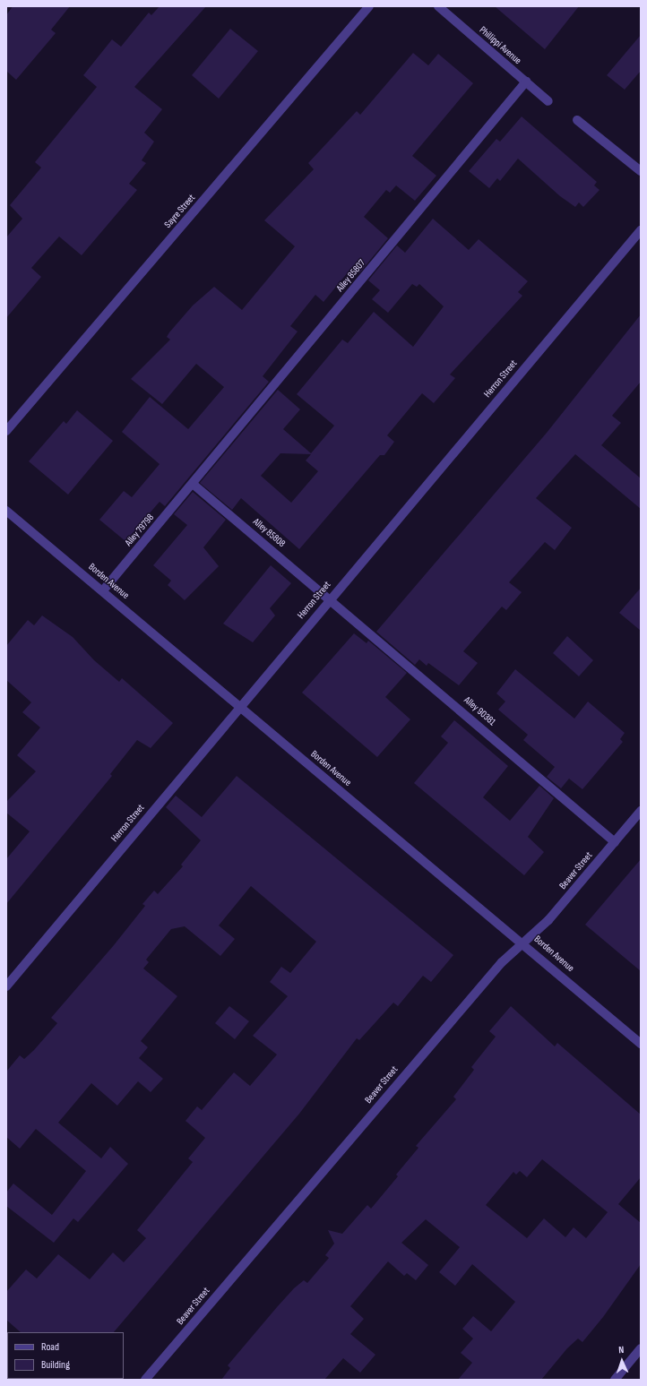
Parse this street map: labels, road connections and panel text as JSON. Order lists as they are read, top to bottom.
{
  "streets": {
    "street": [
      "Phillippi Avenue",
      "Sayre Street",
      "Alley 85807",
      "Herron Street",
      "Alley 79798",
      "Alley 85808",
      "Borden Avenue",
      "Alley 90381",
      "Beaver Street"
    ]
  },
  "crossings": [
    ["Phillippi Avenue", "Alley 85807"],
    ["Alley 85807", "Alley 79798"],
    ["Alley 85807", "Alley 85808"],
    ["Herron Street", "Alley 85808"],
    ["Herron Street", "Borden Avenue"],
    ["Herron Street", "Alley 90381"],
    ["Alley 79798", "Alley 85808"],
    ["Alley 79798", "Borden Avenue"],
    ["Alley 85808", "Alley 90381"],
    ["Borden Avenue", "Beaver Street"],
    ["Alley 90381", "Beaver Street"]
  ],
  "legend": ["Road", "Building"],
  "north": "top"
}
